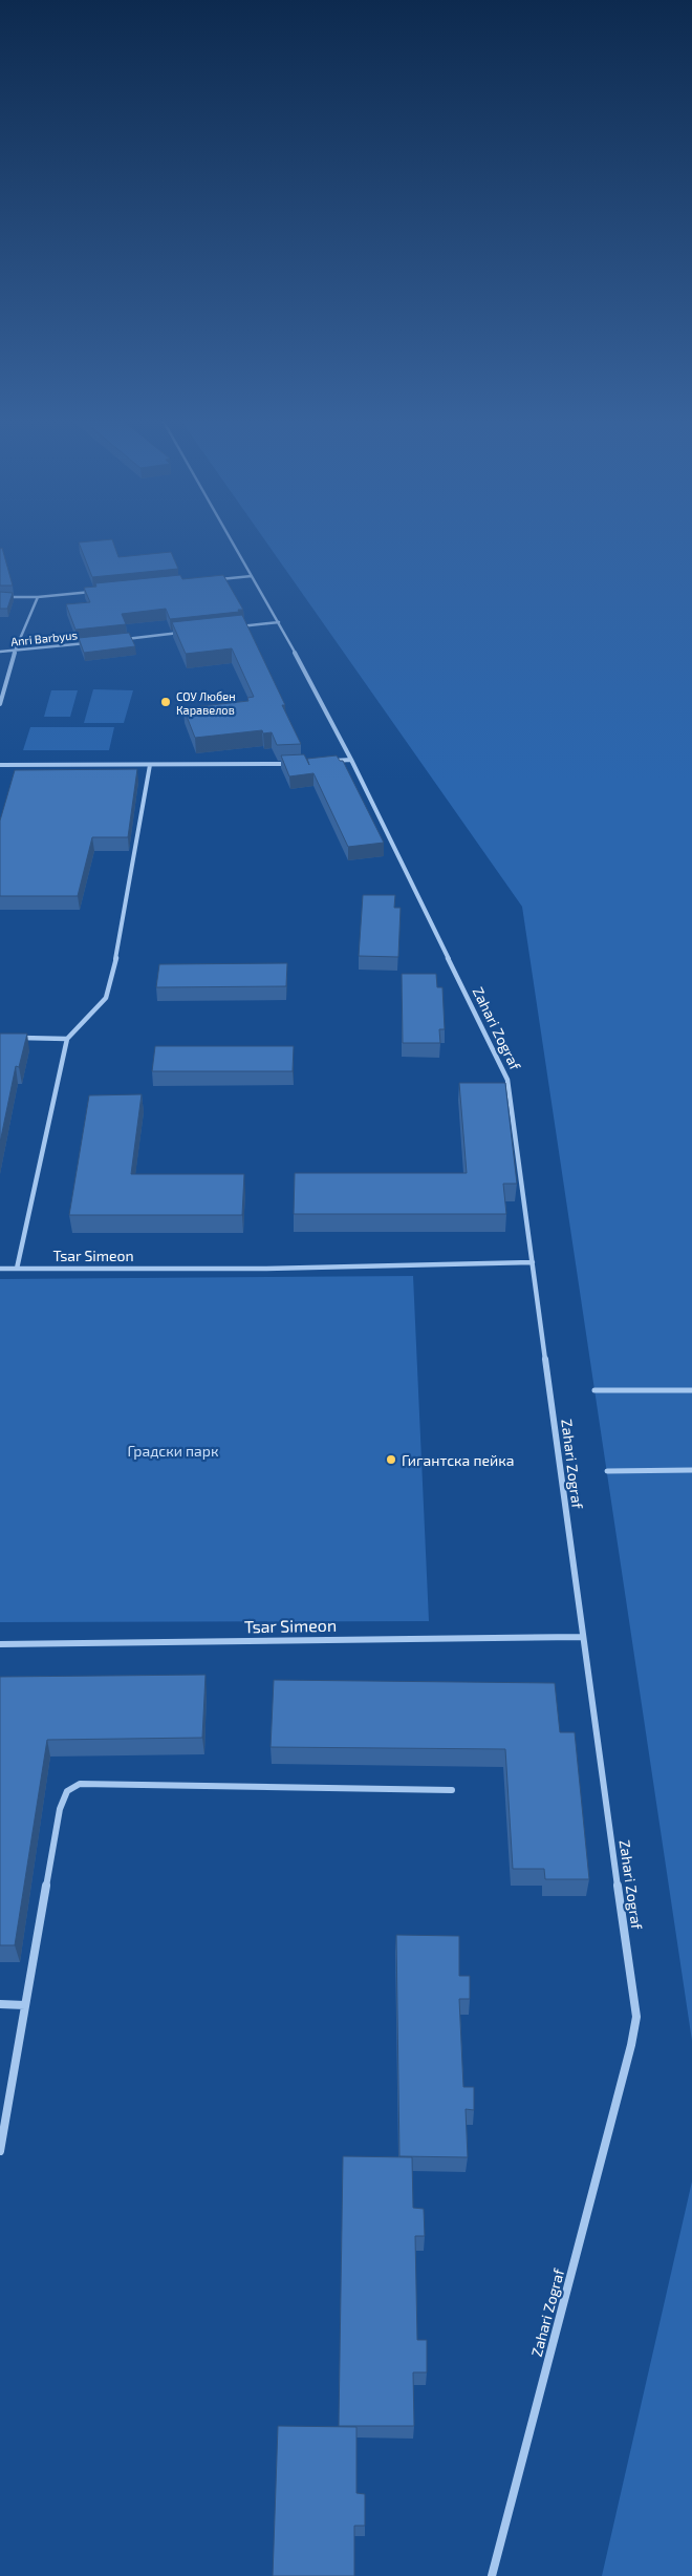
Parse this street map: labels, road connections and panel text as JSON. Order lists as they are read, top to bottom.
{
  "streets": {
    "street": ["Anri Barbyus", "Zahari Zograf", "Tsar Simeon"]
  },
  "crossings": [
    ["Zahari Zograf", "Tsar Simeon"]
  ],
  "parks": ["Градски парк"],
  "places": ["СОУ Любен Каравелов", "Гигантска пейка"]
}
